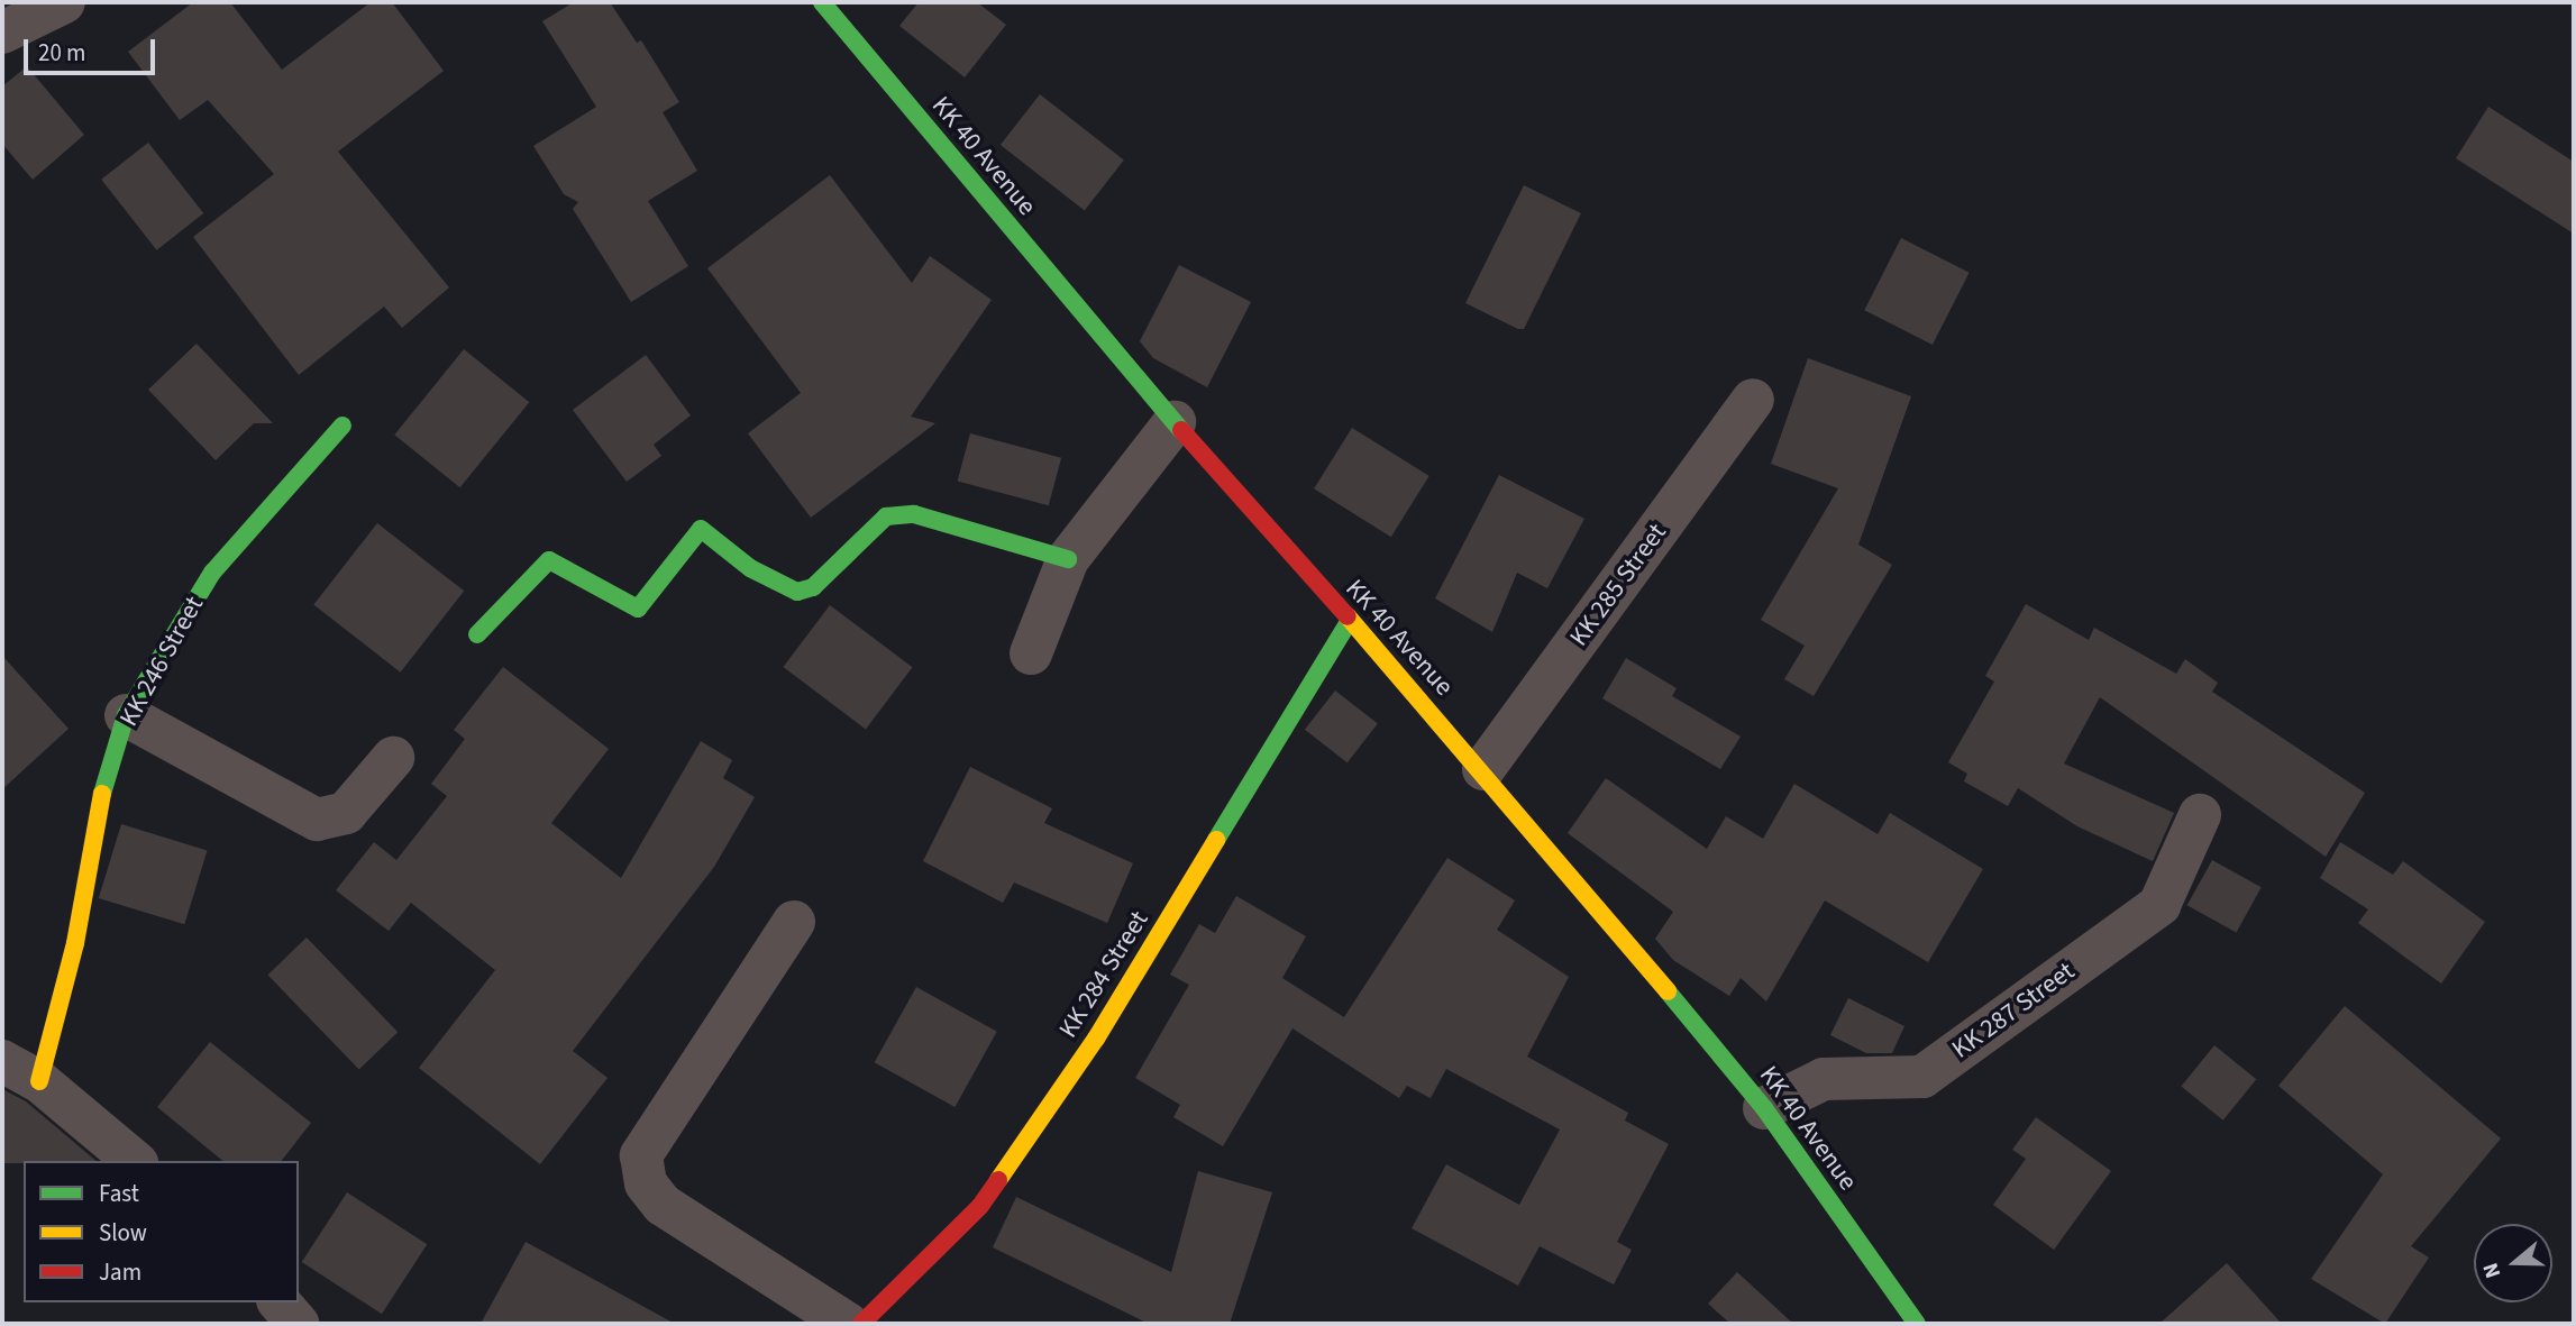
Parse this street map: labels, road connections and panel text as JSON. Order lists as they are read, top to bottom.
{
  "streets": {
    "street": [
      "KK 40 Avenue",
      "KK 285 Street",
      "KK 246 Street",
      "KK 284 Street",
      "KK 287 Street"
    ]
  },
  "crossings": [
    ["KK 40 Avenue", "KK 285 Street"],
    ["KK 40 Avenue", "KK 284 Street"],
    ["KK 40 Avenue", "KK 287 Street"]
  ],
  "legend": ["Fast", "Slow", "Jam"],
  "scale_bar": "20 m",
  "north": "left"
}
